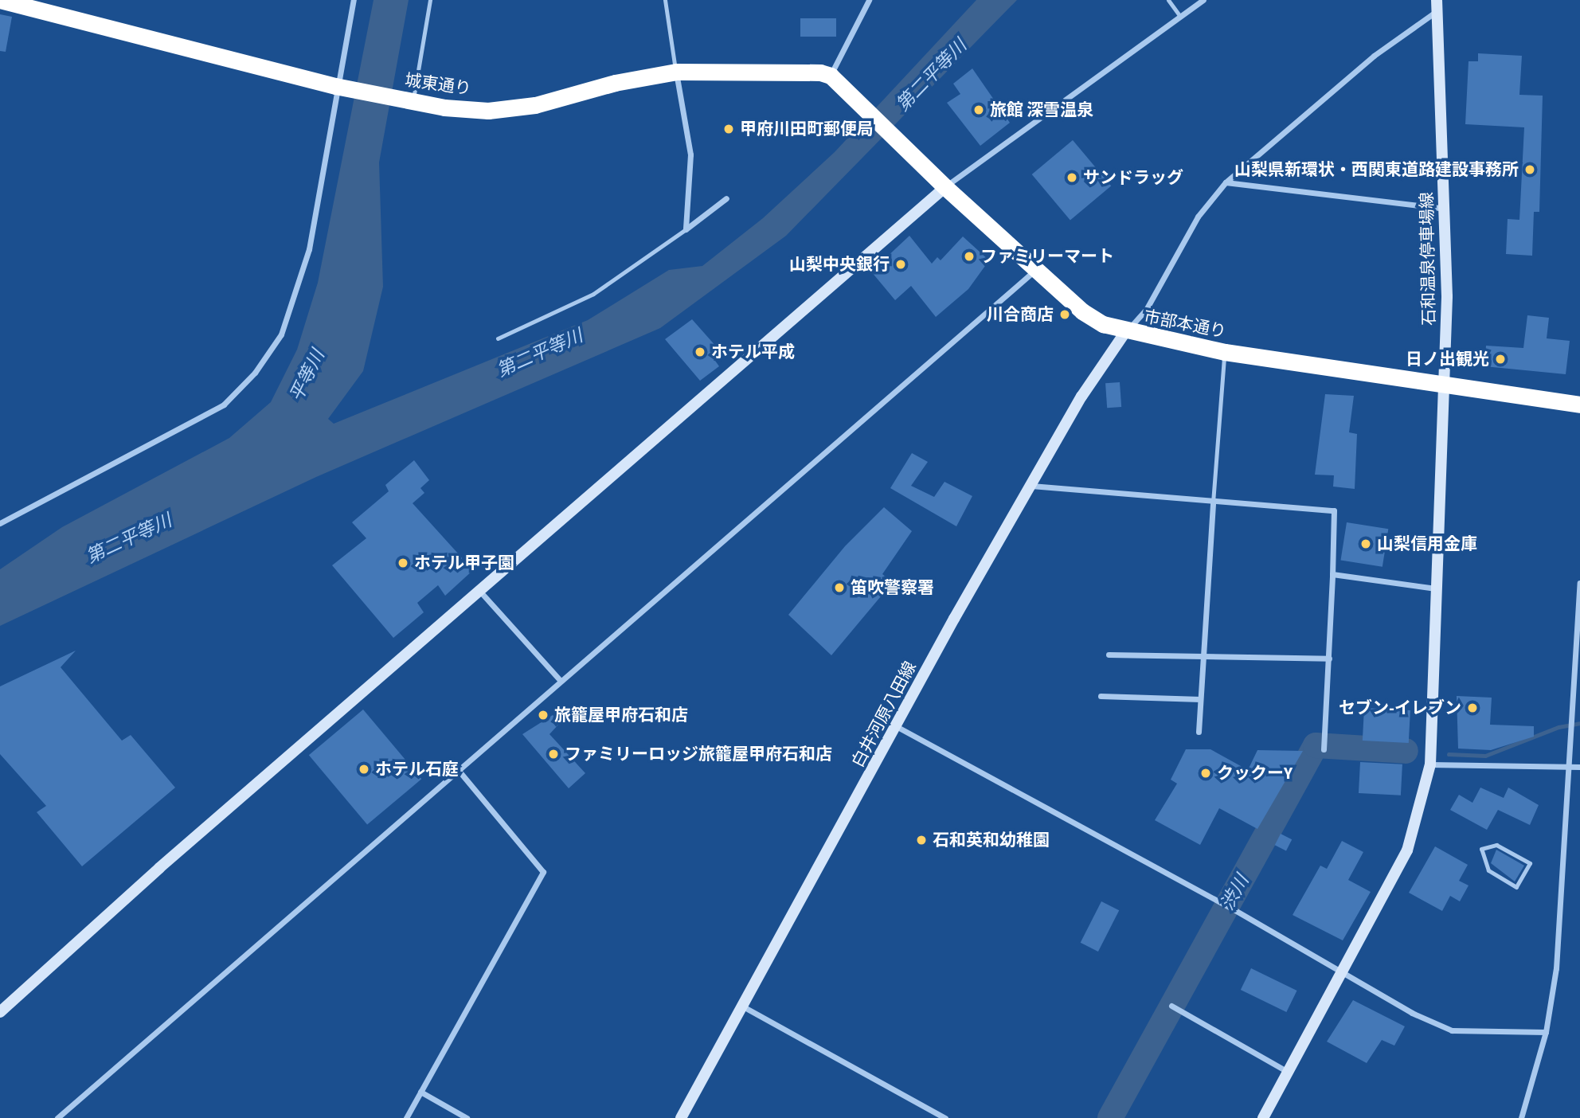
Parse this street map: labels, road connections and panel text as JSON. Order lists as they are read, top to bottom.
{
  "streets": {
    "highway": ["城東通り", "市部本通り"],
    "street": ["石和温泉停車場線", "白井河原八田線"]
  },
  "crossings": [
    ["城東通り", "市部本通り"],
    ["石和温泉停車場線", "市部本通り"],
    ["市部本通り", "白井河原八田線"]
  ],
  "water": ["第二平等川", "平等川", "渋川"],
  "places": [
    "旅館 深雪温泉",
    "甲府川田町郵便局",
    "山梨県新環状・西関東道路建設事務所",
    "サンドラッグ",
    "ファミリーマート",
    "山梨中央銀行",
    "川合商店",
    "ホテル平成",
    "日ノ出観光",
    "山梨信用金庫",
    "ホテル甲子園",
    "笛吹警察署",
    "セブン-イレブン",
    "旅籠屋甲府石和店",
    "ファミリーロッジ旅籠屋甲府石和店",
    "ホテル石庭",
    "クックーY",
    "石和英和幼稚園"
  ]
}
